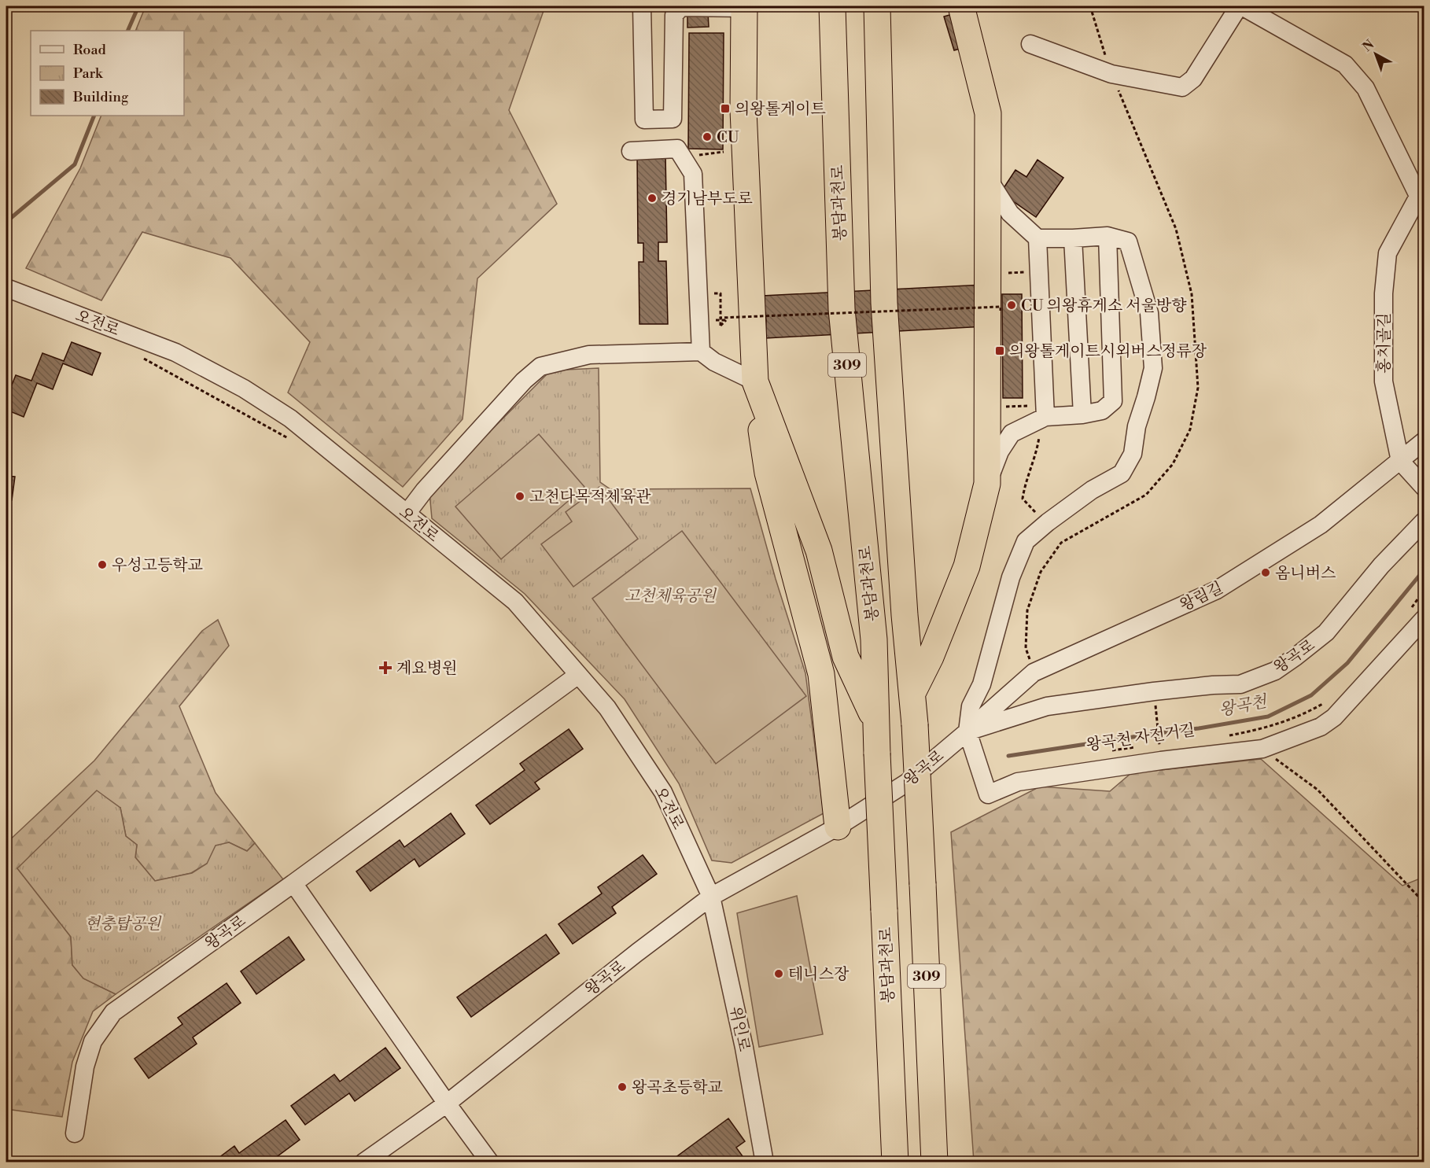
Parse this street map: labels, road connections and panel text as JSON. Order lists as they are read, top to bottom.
{
  "streets": {
    "highway": ["봉담과천로", "309"],
    "street": [
      "오전로",
      "홍치골길",
      "왕림길",
      "왕곡로",
      "위인로"
    ],
    "path": ["왕곡천 자전거길"]
  },
  "crossings": [
    ["오전로", "왕곡로"],
    ["오전로", "위인로"],
    ["홍치골길", "왕림길"],
    ["왕림길", "왕곡로"],
    ["왕곡로", "위인로"]
  ],
  "water": ["왕곡천"],
  "parks": ["고천체육공원", "현충탑공원"],
  "places": {
    "transit": ["의왕톨게이트", "의왕톨게이트시외버스정류장"],
    "other": [
      "CU",
      "경기남부도로",
      "CU 의왕휴게소 서울방향",
      "고천다목적체육관",
      "우성고등학교",
      "옴니버스",
      "테니스장",
      "왕곡초등학교"
    ],
    "health": ["계요병원"]
  },
  "legend": ["Road", "Park", "Building"],
  "north": "top left"
}
